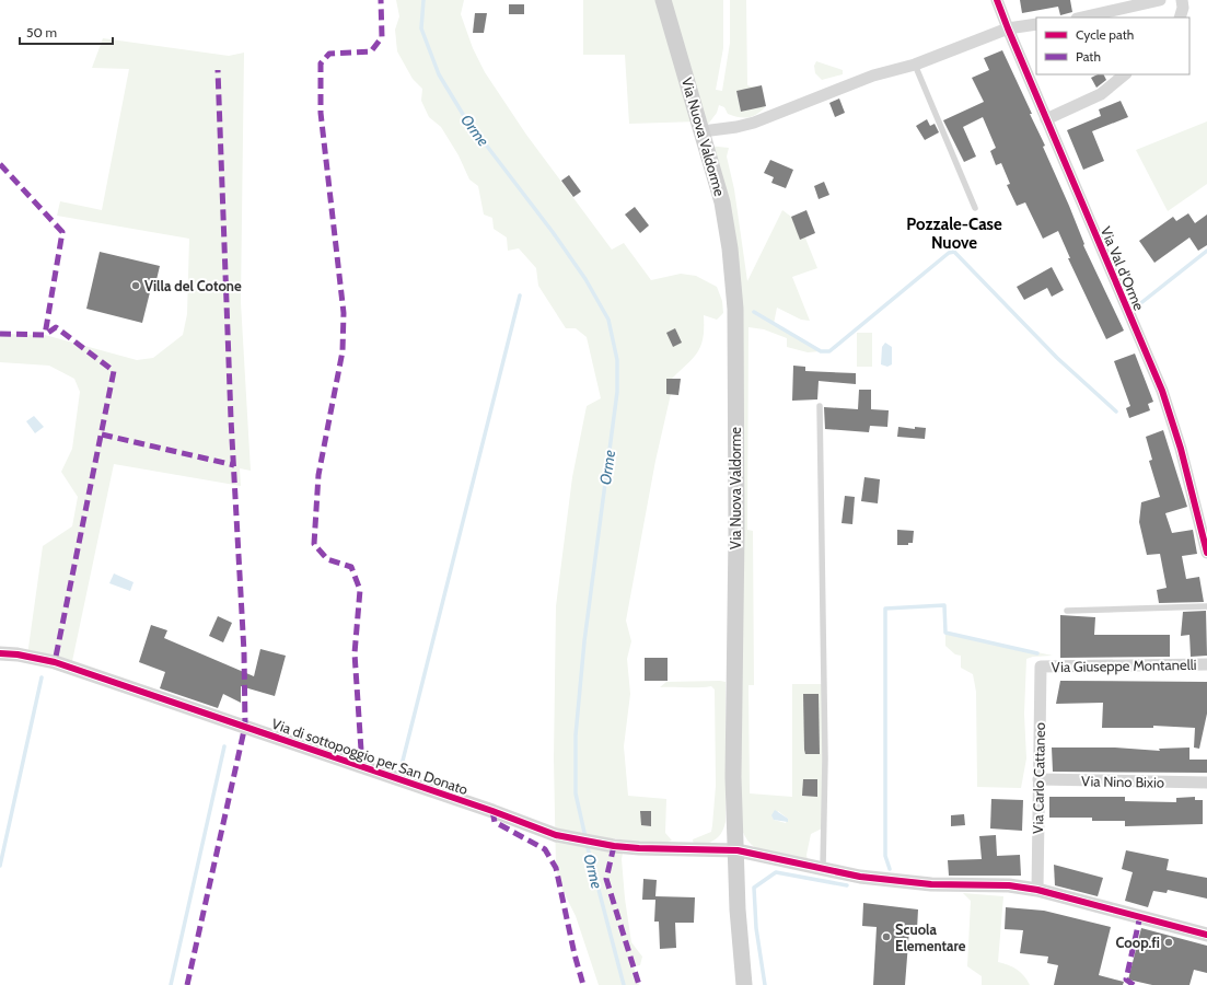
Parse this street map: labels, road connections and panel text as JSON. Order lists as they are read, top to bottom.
{
  "streets": {
    "main road": ["Via Nuova Valdorme"],
    "street": [
      "Via Val d'Orme",
      "Via Giuseppe Montanelli",
      "Via di sottopoggio per San Donato",
      "Via Carlo Cattaneo",
      "Via Nino Bixio"
    ]
  },
  "crossings": [
    ["Via Nuova Valdorme", "Via di sottopoggio per San Donato"],
    ["Via Giuseppe Montanelli", "Via Carlo Cattaneo"],
    ["Via Carlo Cattaneo", "Via Nino Bixio"]
  ],
  "districts": ["Pozzale-Case Nuove"],
  "water": ["Orme"],
  "places": ["Villa del Cotone", "Scuola Elementare", "Coop.fi"],
  "legend": ["Cycle path", "Path"],
  "scale_bar": "50 m"
}
